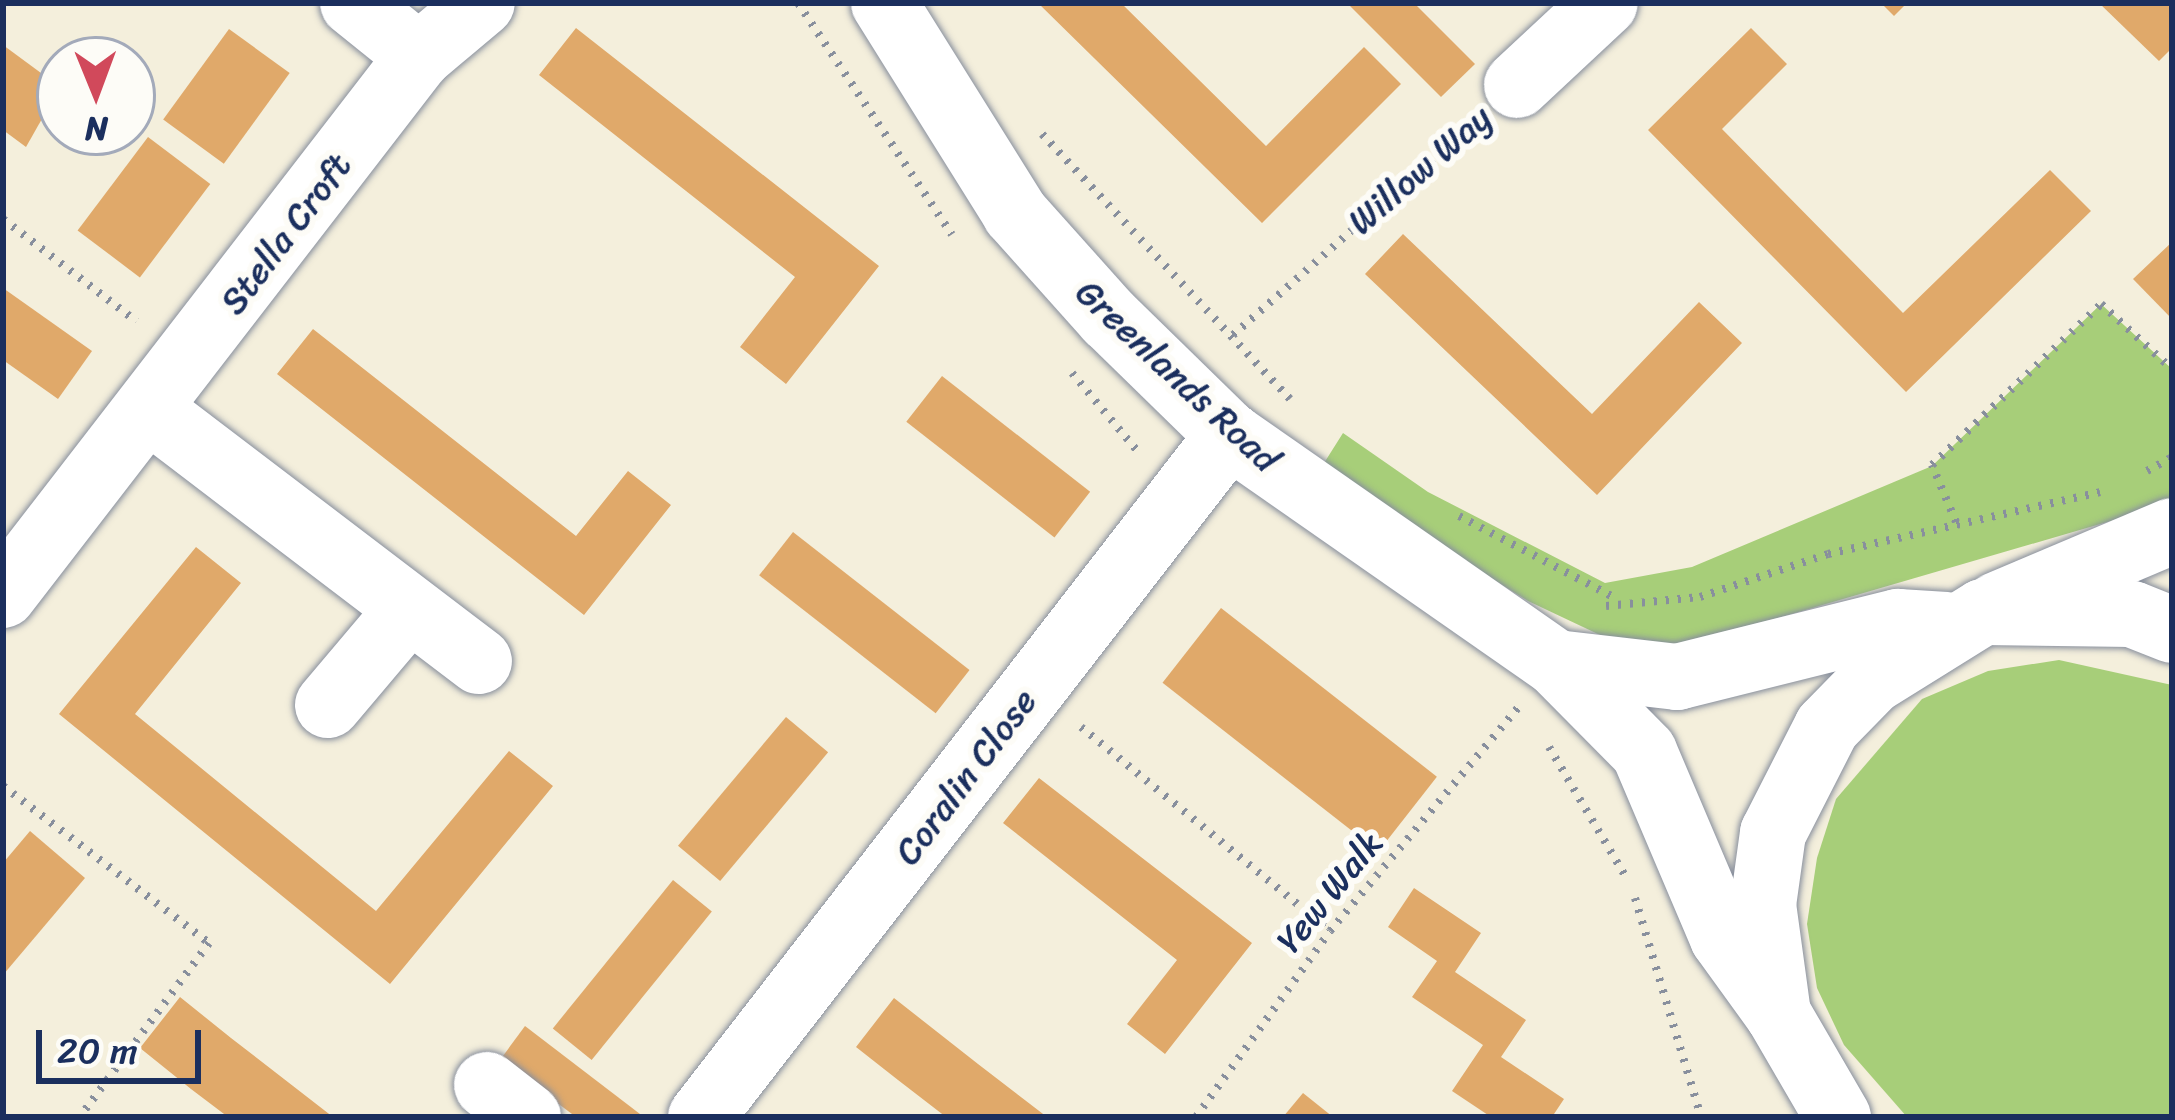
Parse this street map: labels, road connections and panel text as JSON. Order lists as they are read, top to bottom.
{
  "streets": {
    "street": [
      "Willow Way",
      "Stella Croft",
      "Greenlands Road",
      "Coralin Close"
    ],
    "path": ["Yew Walk"]
  },
  "crossings": [
    ["Greenlands Road", "Coralin Close"],
    ["Greenlands Road", "Yew Walk"]
  ],
  "scale_bar": "20 m",
  "north": "bottom"
}
